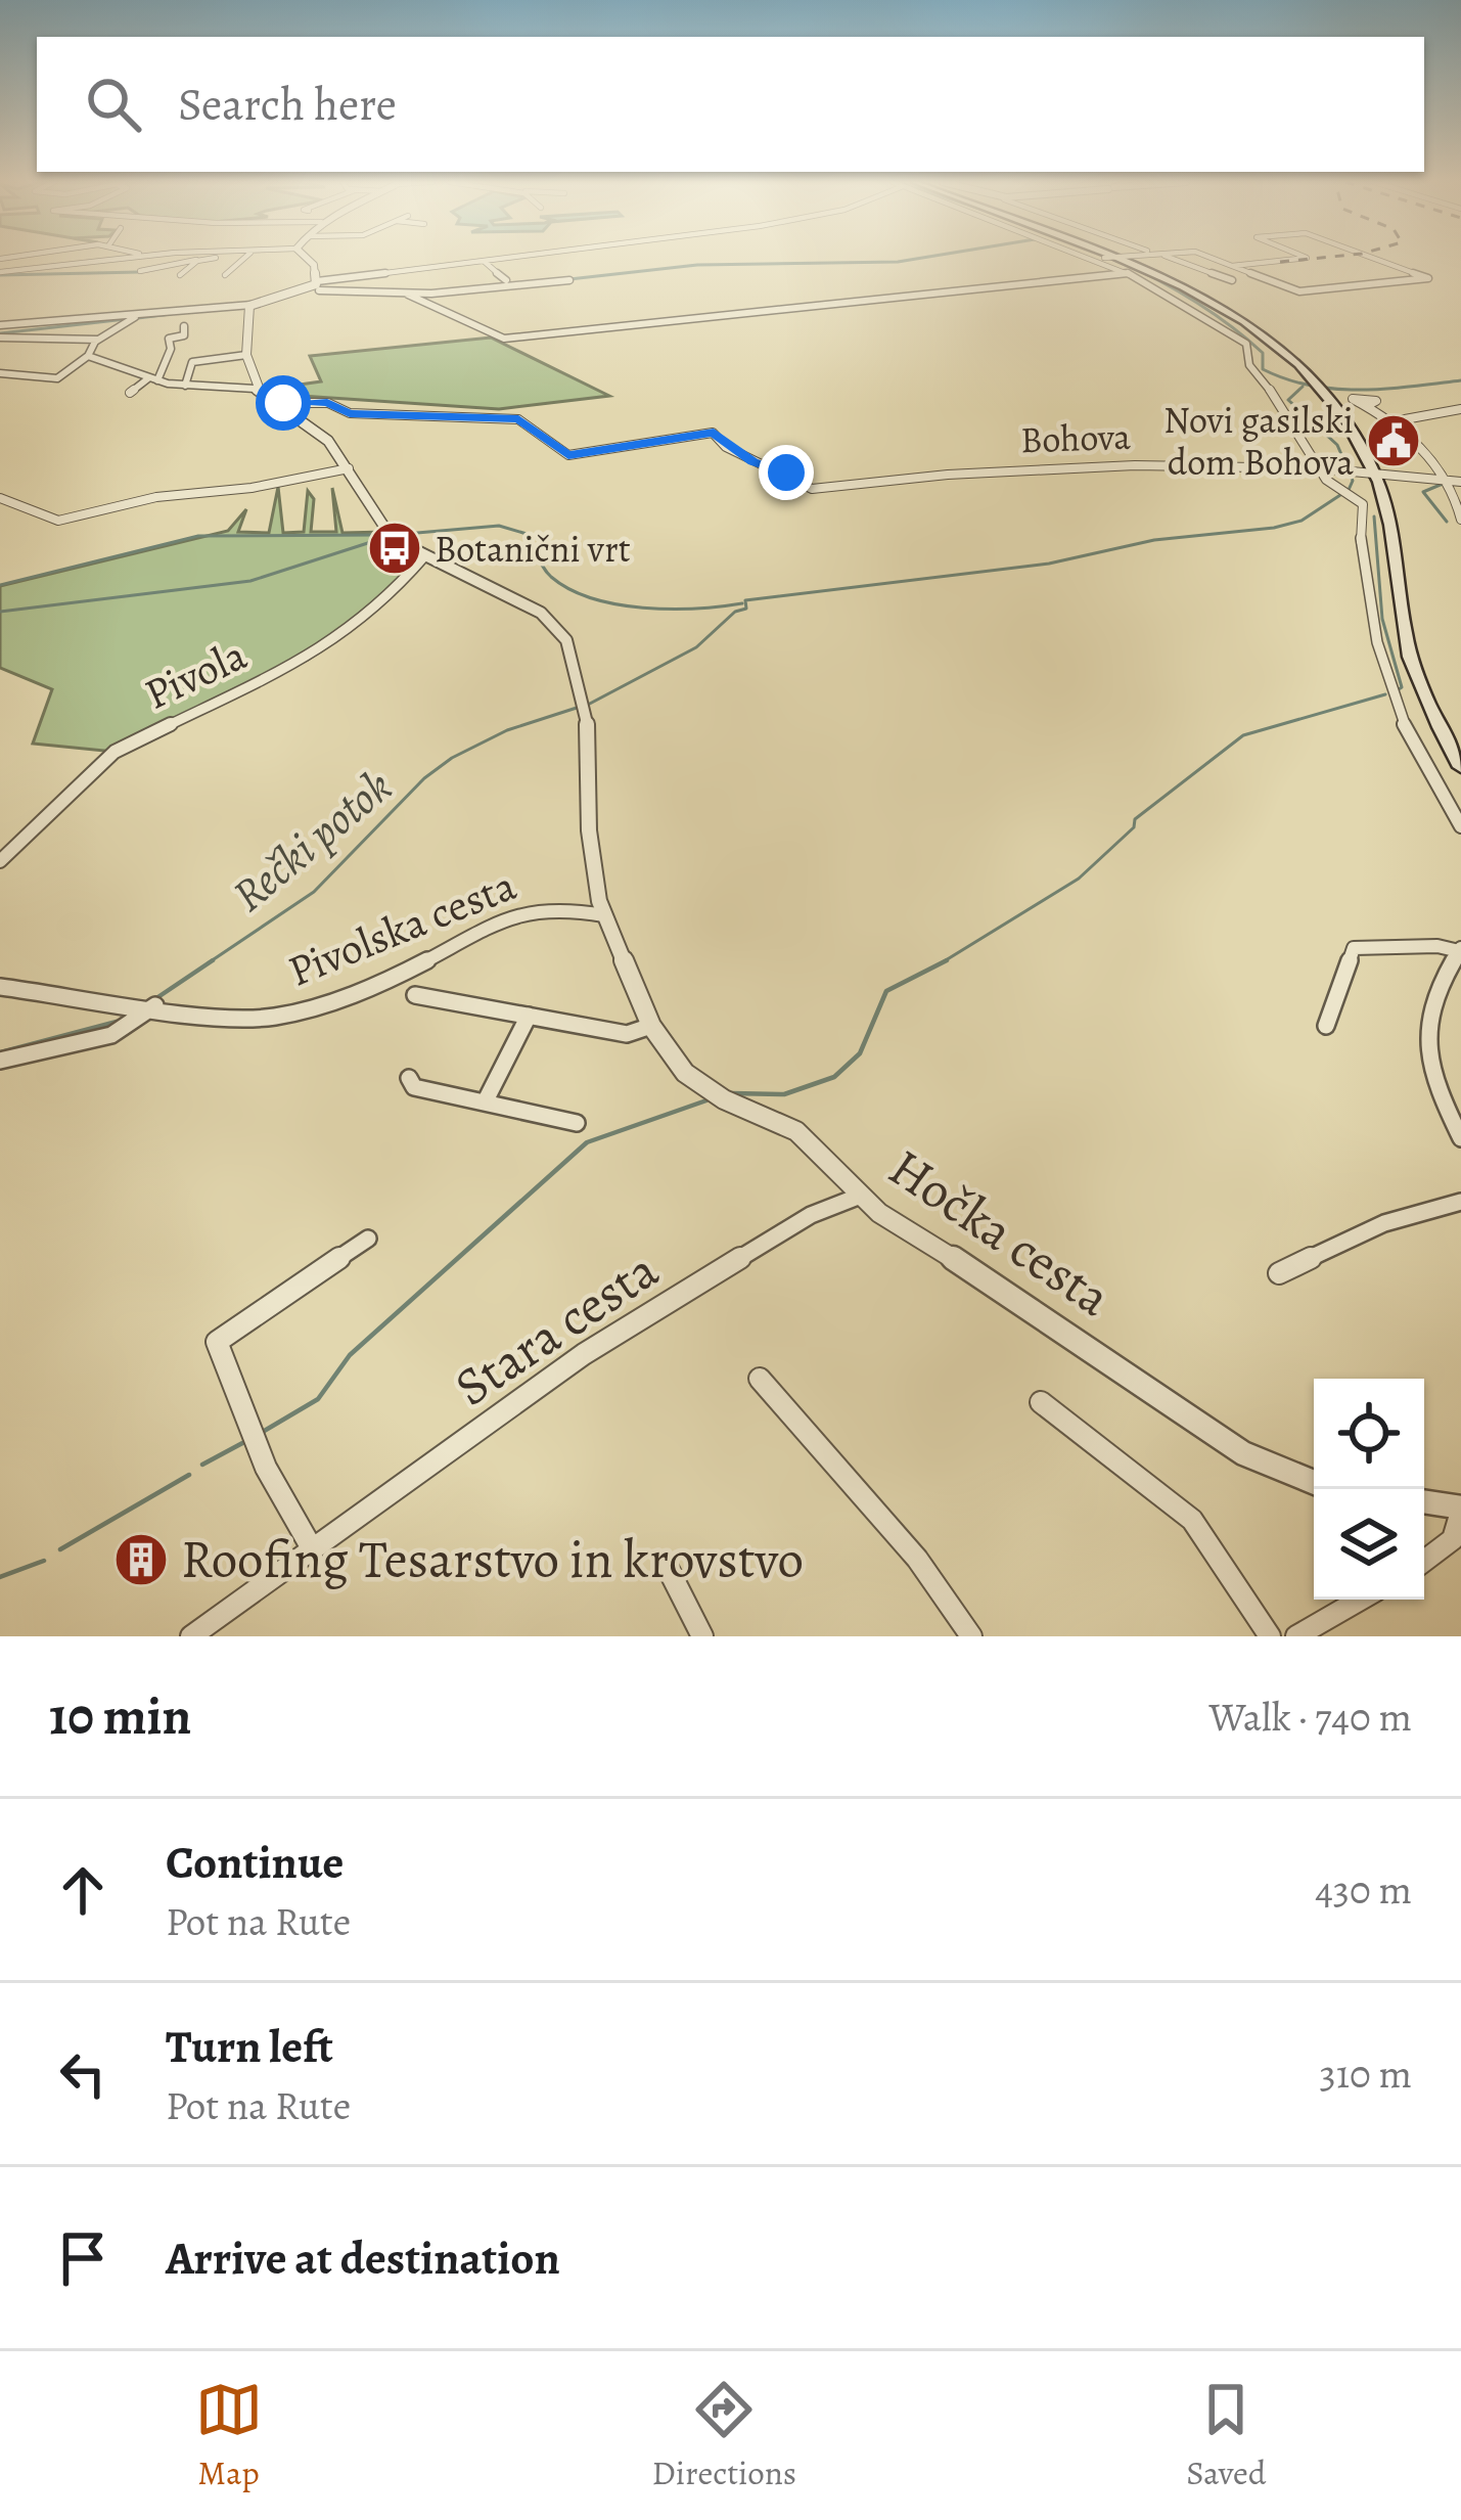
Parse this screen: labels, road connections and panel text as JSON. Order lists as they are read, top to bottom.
{
  "streets": {
    "street": [
      "Bohova",
      "Pivola",
      "Pivolska cesta",
      "Hočka cesta",
      "Stara cesta"
    ]
  },
  "crossings": [
    ["Pivola", "Hočka cesta"],
    ["Pivolska cesta", "Hočka cesta"],
    ["Hočka cesta", "Stara cesta"]
  ],
  "water": ["Rečki potok"],
  "places": {
    "public building": ["Novi gasilski dom Bohova"],
    "bus stop": ["Botanični vrt"],
    "building": ["Roofing Tesarstvo in krovstvo"]
  },
  "page": {
    "search": "Search here",
    "heading": ["10 min", "Walk · 740 m"],
    "list": [
      ["Continue", "Pot na Rute", "430 m"],
      ["Turn left", "Pot na Rute", "310 m"],
      "Arrive at destination"
    ],
    "nav": ["Map", "Directions", "Saved"]
  }
}
